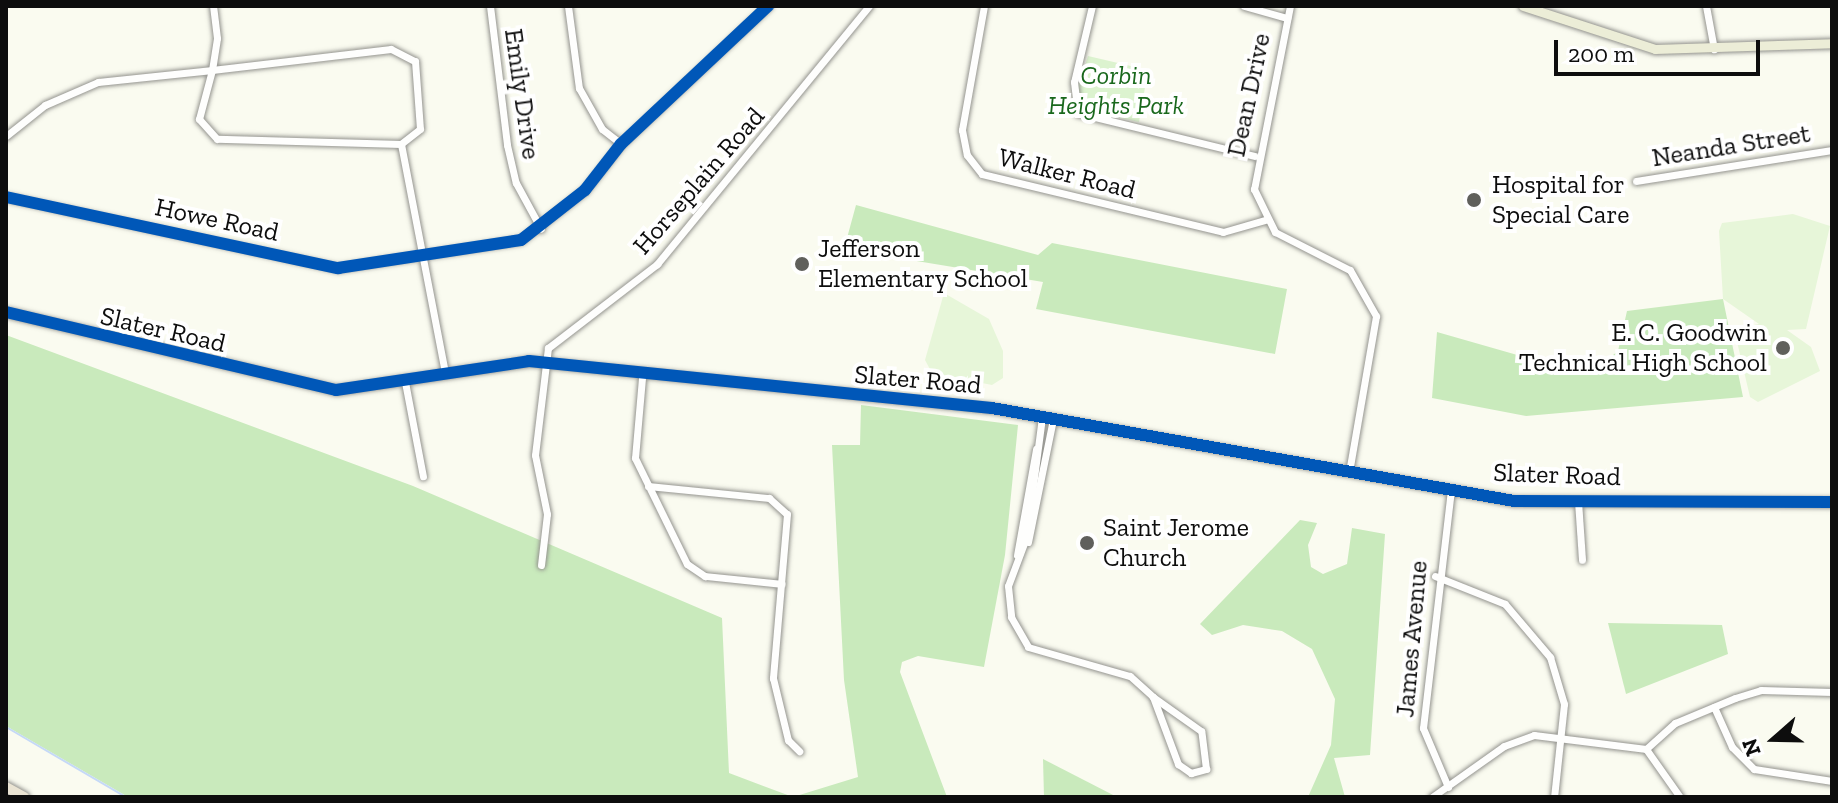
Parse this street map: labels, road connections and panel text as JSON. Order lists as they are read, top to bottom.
{
  "streets": {
    "main road": ["Slater Road"],
    "street": [
      "Emily Drive",
      "Dean Drive",
      "Neanda Street",
      "Walker Road",
      "Horseplain Road",
      "Howe Road",
      "James Avenue"
    ]
  },
  "crossings": [
    ["Emily Drive", "Howe Road"],
    ["Dean Drive", "Walker Road"],
    ["Horseplain Road", "Slater Road"],
    ["Slater Road", "James Avenue"]
  ],
  "parks": ["Corbin Heights Park"],
  "places": [
    "Hospital for Special Care",
    "Jefferson Elementary School",
    "E. C. Goodwin Technical High School",
    "Saint Jerome Church"
  ],
  "scale_bar": "200 m",
  "north": "left"
}
